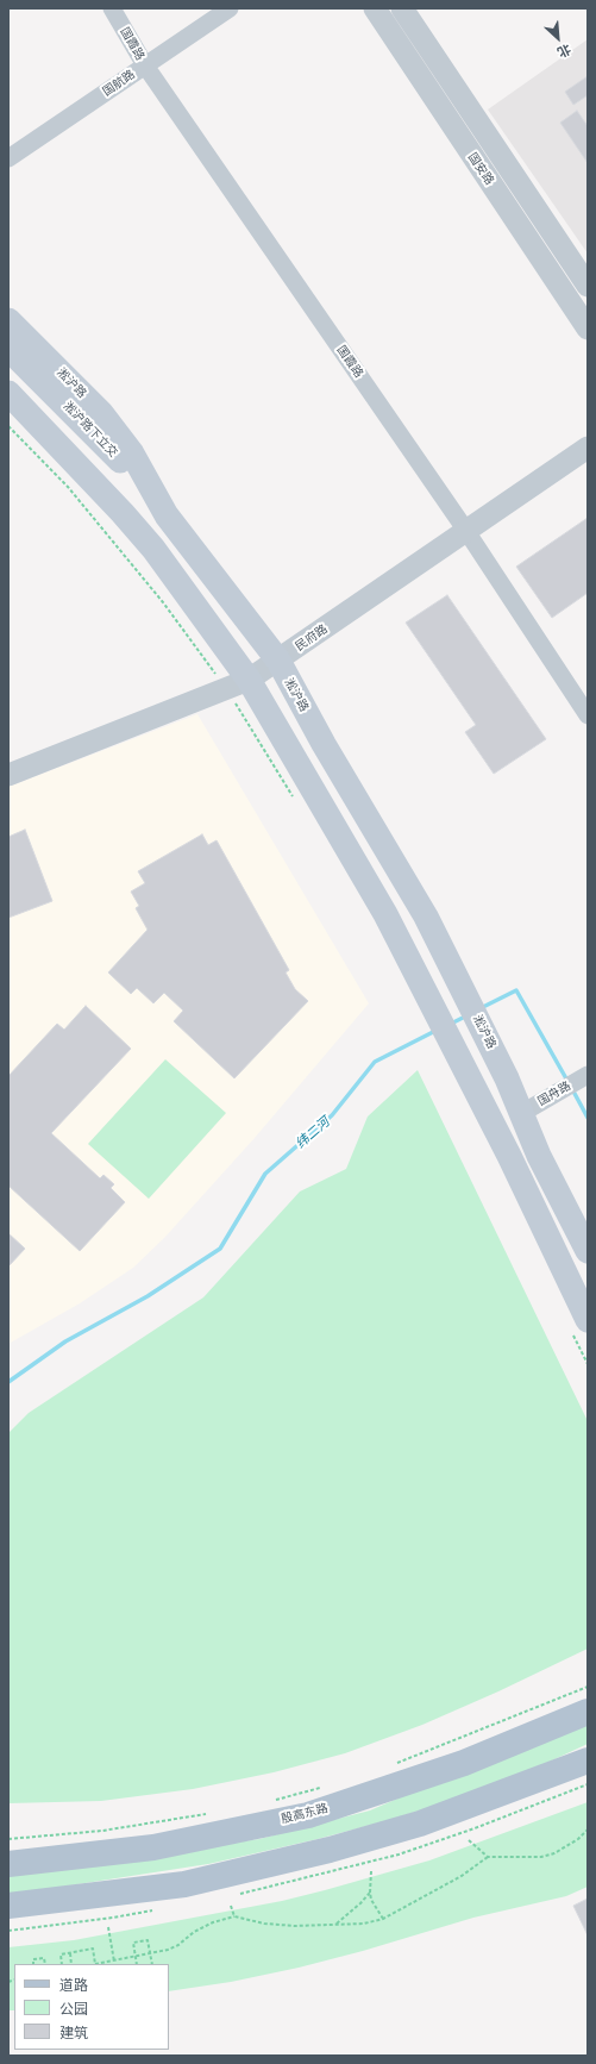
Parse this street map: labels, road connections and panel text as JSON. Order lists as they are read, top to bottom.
{
  "streets": {
    "main road": ["淞沪路", "淞沪路下立交", "殷高东路"],
    "street": [
      "国霞路",
      "国航路",
      "国安路",
      "民府路",
      "国舟路"
    ]
  },
  "crossings": [
    ["国霞路", "国航路"],
    ["国霞路", "民府路"],
    ["淞沪路", "淞沪路下立交"],
    ["淞沪路", "民府路"],
    ["淞沪路", "国舟路"]
  ],
  "water": ["纬二河"],
  "legend": ["道路", "公园", "建筑"],
  "north": "bottom right"
}
